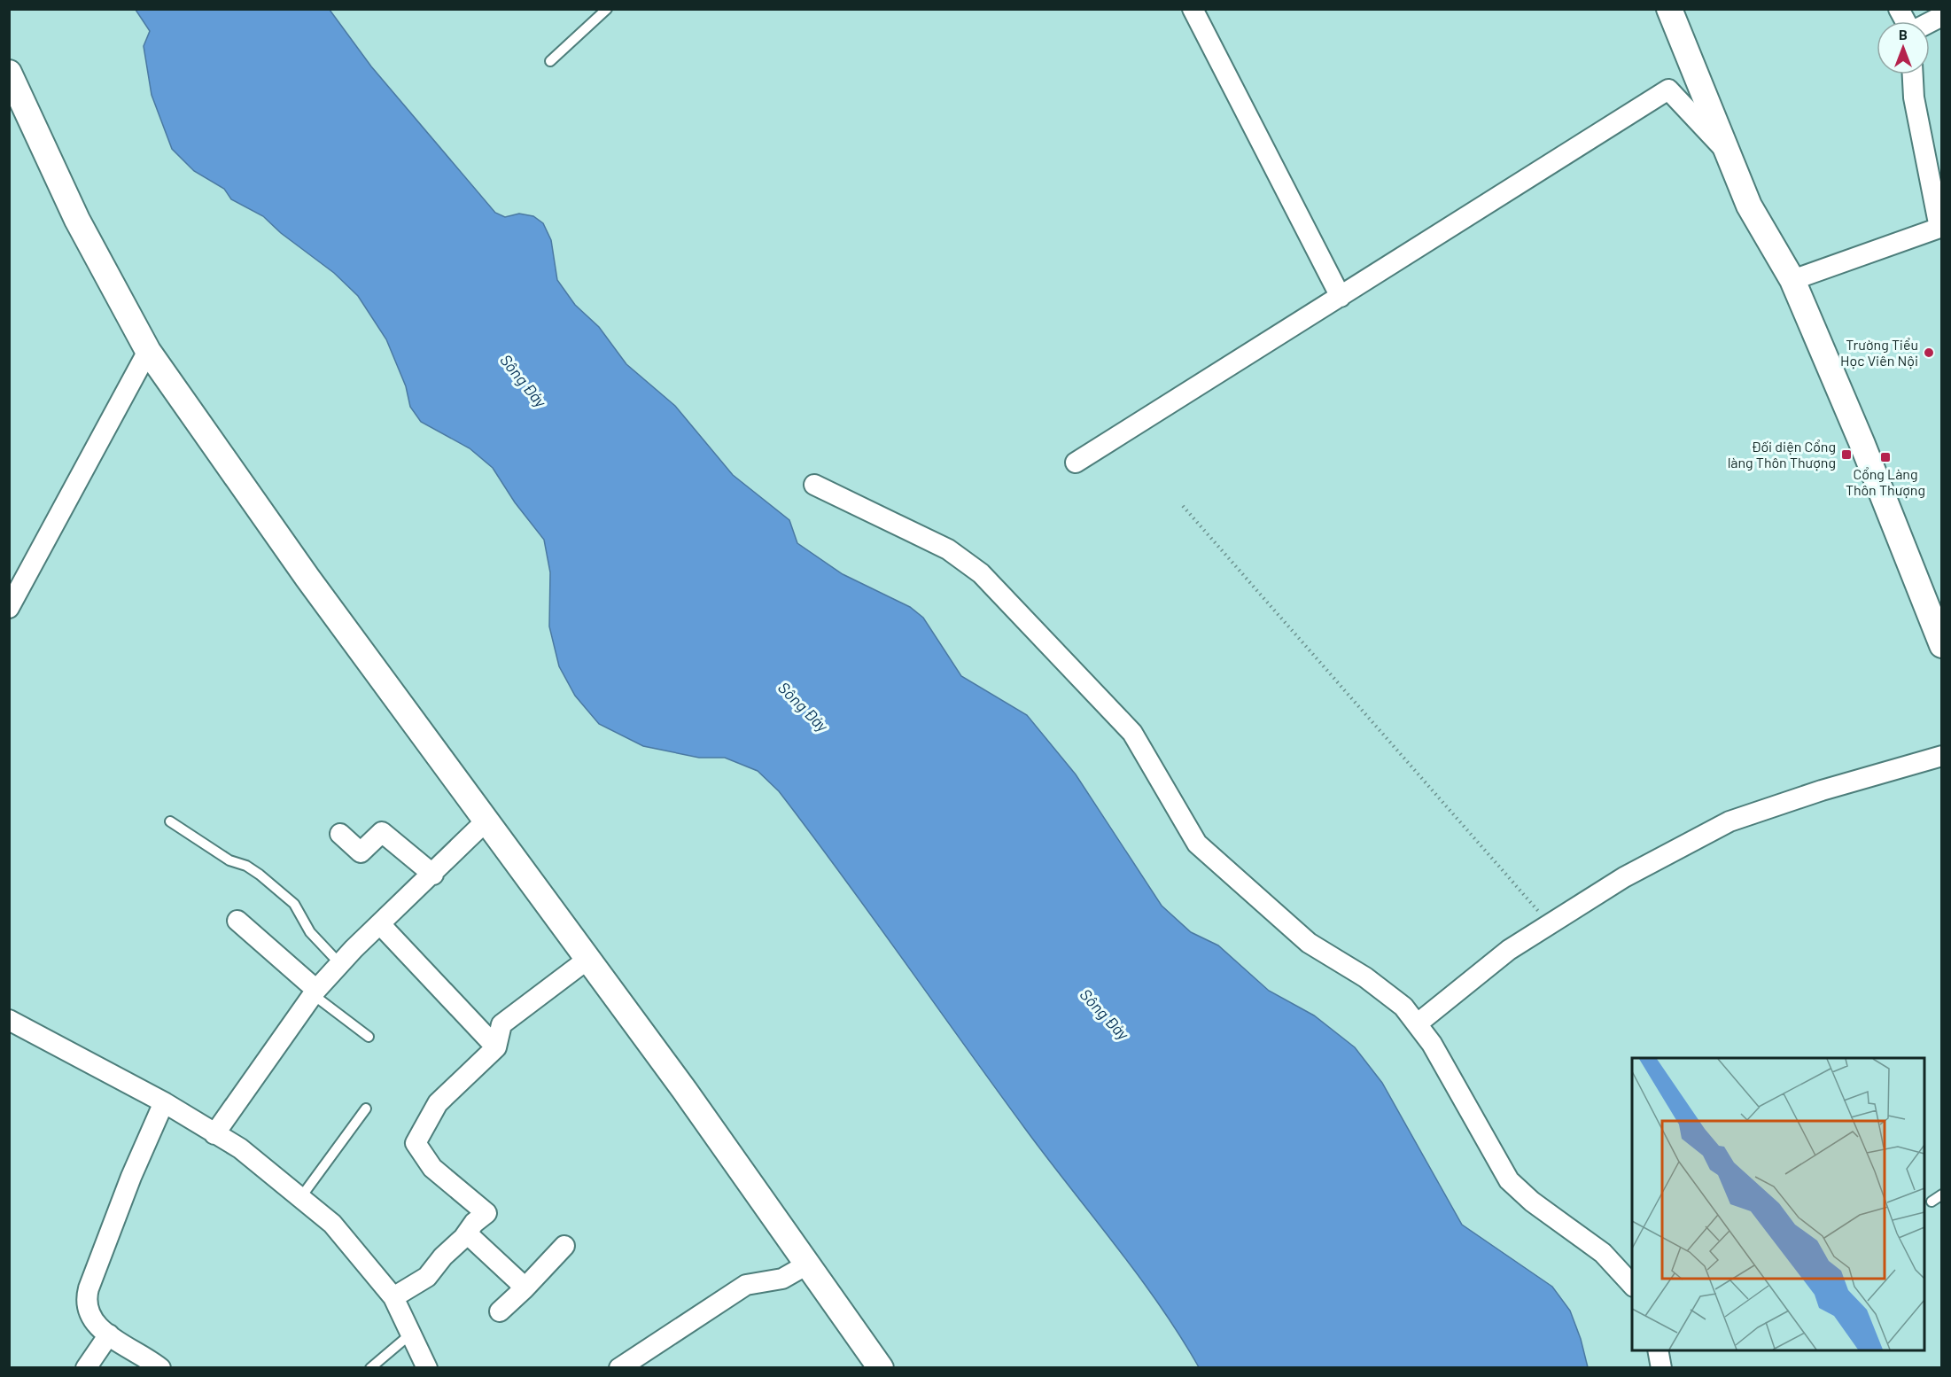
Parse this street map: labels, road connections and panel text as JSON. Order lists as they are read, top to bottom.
{
  "water": ["Sông Đáy"],
  "places": {
    "other": ["Trường Tiểu Học Viên Nội"],
    "transit": ["Đối diện Cổng làng Thôn Thượng", "Cổng Làng Thôn Thượng"]
  },
  "north": "top"
}
